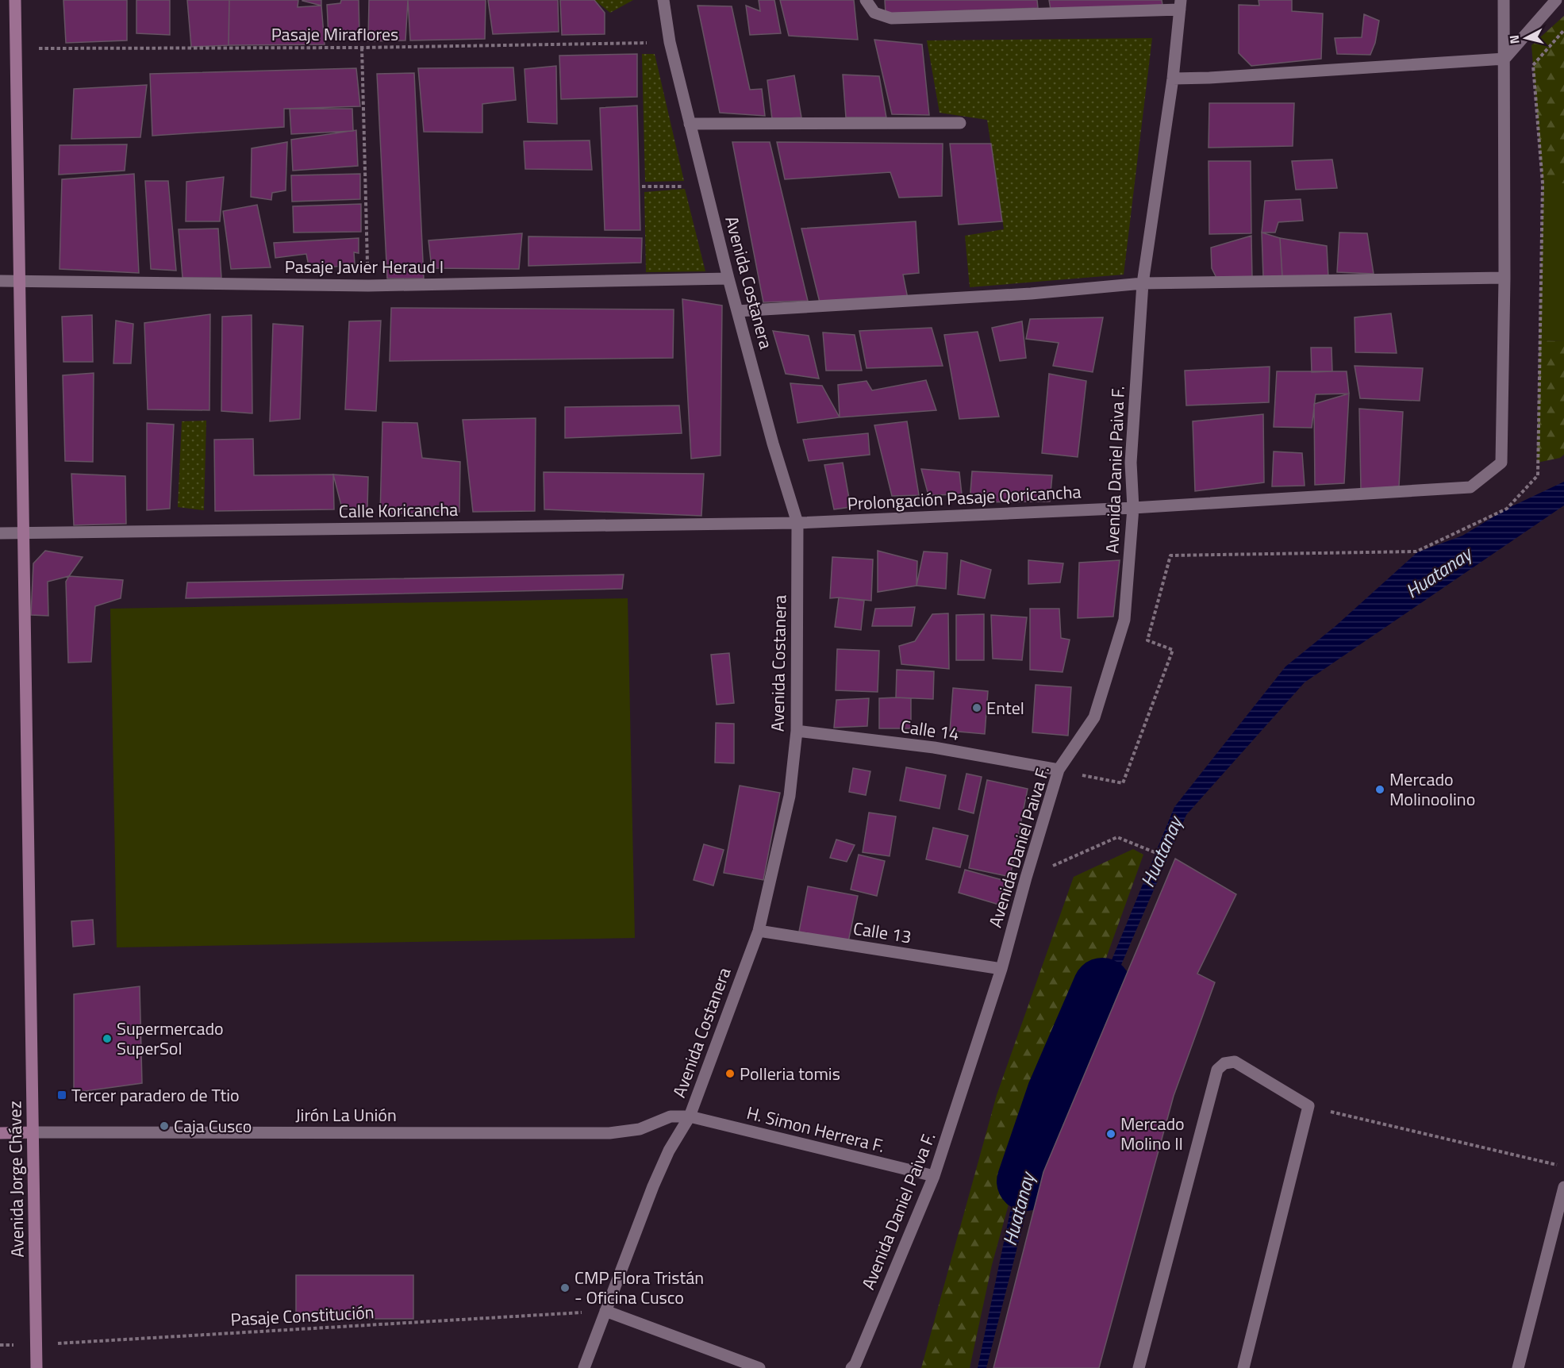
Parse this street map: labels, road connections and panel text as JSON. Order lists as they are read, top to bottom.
{
  "streets": {
    "street": [
      "Pasaje Javier Heraud I",
      "Avenida Costanera",
      "Avenida Daniel Paiva F.",
      "Prolongación Pasaje Qoricancha",
      "Calle Koricancha",
      "Calle 14",
      "Calle 13",
      "Jirón La Unión",
      "H. Simon Herrera F.",
      "Avenida Jorge Chávez"
    ],
    "path": ["Pasaje Miraflores", "Pasaje Constitución"]
  },
  "crossings": [
    ["Pasaje Miraflores", "Avenida Costanera"],
    ["Pasaje Miraflores", "Avenida Jorge Chávez"],
    ["Pasaje Javier Heraud I", "Avenida Costanera"],
    ["Pasaje Javier Heraud I", "Avenida Jorge Chávez"],
    ["Avenida Costanera", "Prolongación Pasaje Qoricancha"],
    ["Avenida Costanera", "Calle Koricancha"],
    ["Avenida Costanera", "Calle 14"],
    ["Avenida Costanera", "Calle 13"],
    ["Avenida Costanera", "Jirón La Unión"],
    ["Avenida Costanera", "H. Simon Herrera F."],
    ["Avenida Costanera", "Pasaje Constitución"],
    ["Avenida Daniel Paiva F.", "Prolongación Pasaje Qoricancha"],
    ["Avenida Daniel Paiva F.", "Calle 14"],
    ["Avenida Daniel Paiva F.", "Calle 13"],
    ["Avenida Daniel Paiva F.", "H. Simon Herrera F."],
    ["Prolongación Pasaje Qoricancha", "Calle Koricancha"],
    ["Calle Koricancha", "Avenida Jorge Chávez"],
    ["Jirón La Unión", "H. Simon Herrera F."],
    ["Jirón La Unión", "Avenida Jorge Chávez"],
    ["Avenida Jorge Chávez", "Pasaje Constitución"]
  ],
  "water": ["Huatanay"],
  "places": {
    "other": [
      "Entel",
      "Mercado Molinoolino",
      "Supermercado SuperSol",
      "Polleria tomis",
      "Caja Cusco",
      "Mercado Molino II",
      "CMP Flora Tristán - Oficina Cusco"
    ],
    "transit": ["Tercer paradero de Ttio"]
  },
  "north": "left"
}
